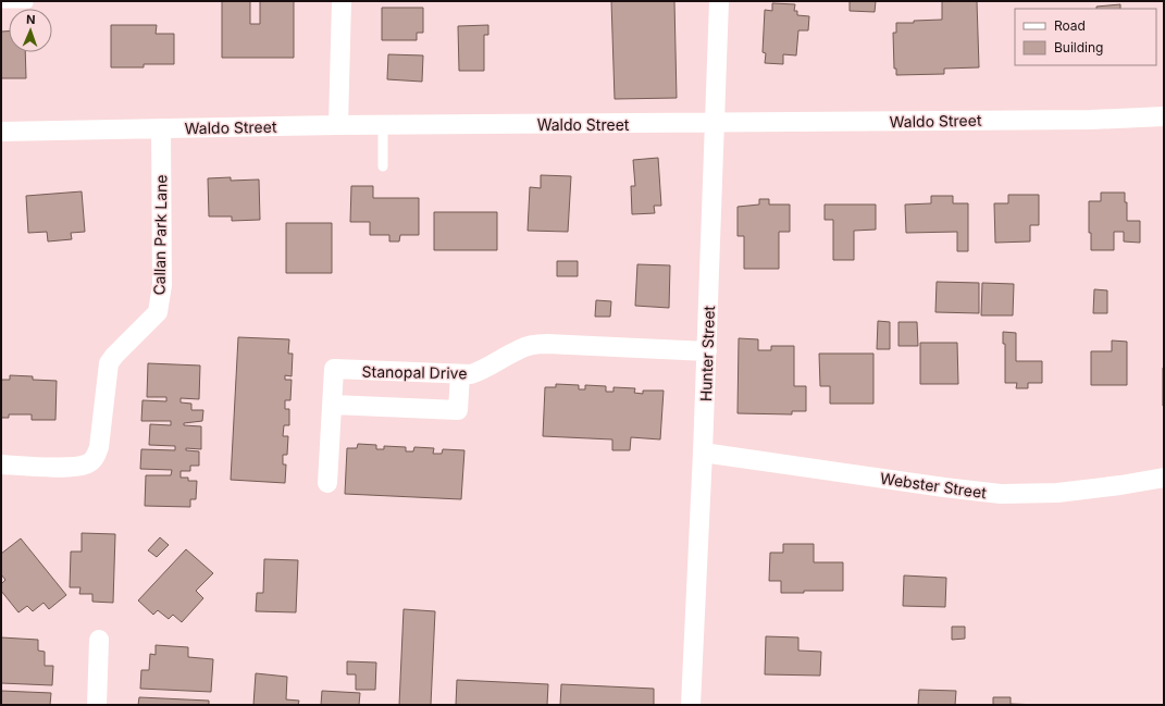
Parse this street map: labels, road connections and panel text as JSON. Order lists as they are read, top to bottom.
{
  "streets": {
    "street": [
      "Waldo Street",
      "Callan Park Lane",
      "Hunter Street",
      "Stanopal Drive",
      "Webster Street"
    ]
  },
  "crossings": [
    ["Waldo Street", "Callan Park Lane"],
    ["Waldo Street", "Hunter Street"],
    ["Hunter Street", "Stanopal Drive"],
    ["Hunter Street", "Webster Street"]
  ],
  "legend": ["Road", "Building"],
  "north": "top"
}
